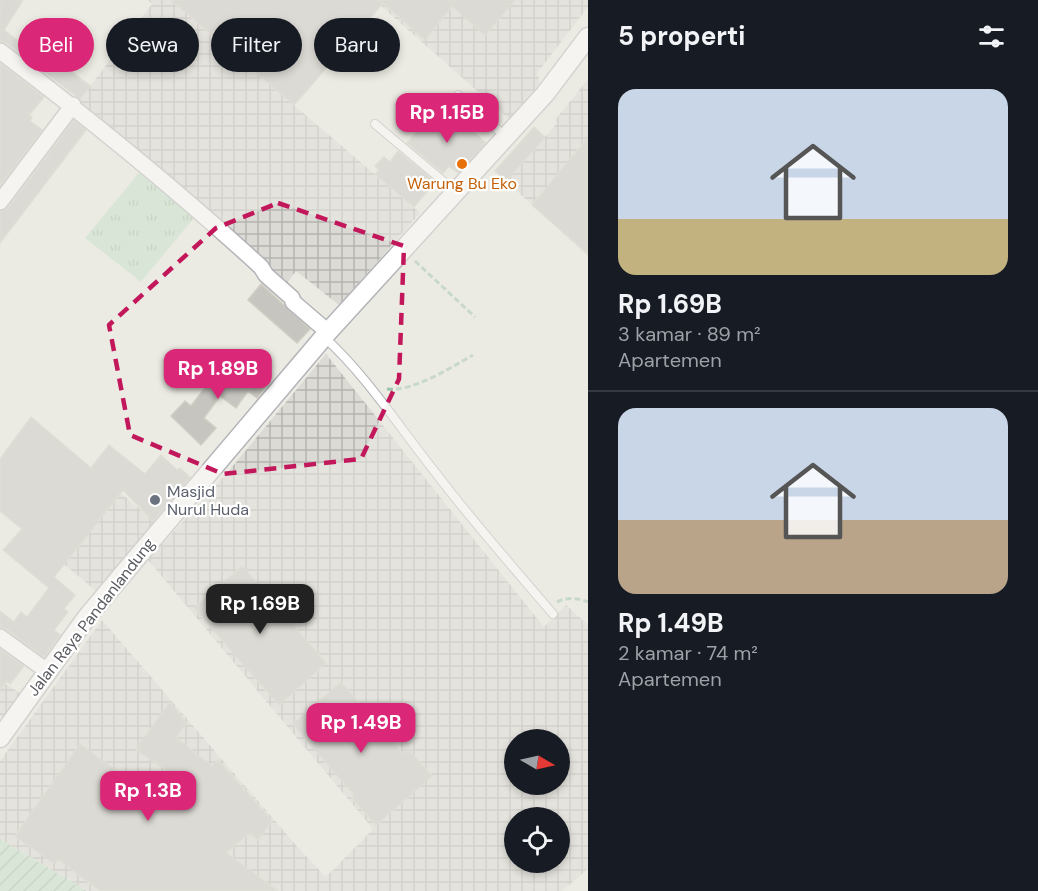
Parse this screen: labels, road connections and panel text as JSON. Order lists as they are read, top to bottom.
{
  "streets": {
    "street": ["Jalan Raya Pandanlandung"]
  },
  "places": ["Warung Bu Eko", "Masjid Nurul Huda"],
  "north": "right",
  "page": {
    "heading": "5 properti",
    "chip": [
      "Beli",
      "Sewa",
      "Filter",
      "Baru"
    ],
    "list": [
      {
        "name": "Rp 1.69B",
        "note": "3 kamar · 89 m² · Apartemen"
      },
      {
        "name": "Rp 1.49B",
        "note": "2 kamar · 74 m² · Apartemen"
      }
    ],
    "price": [
      "Rp 1.15B",
      "Rp 1.89B",
      "Rp 1.69B",
      "Rp 1.49B",
      "Rp 1.3B"
    ]
  }
}
